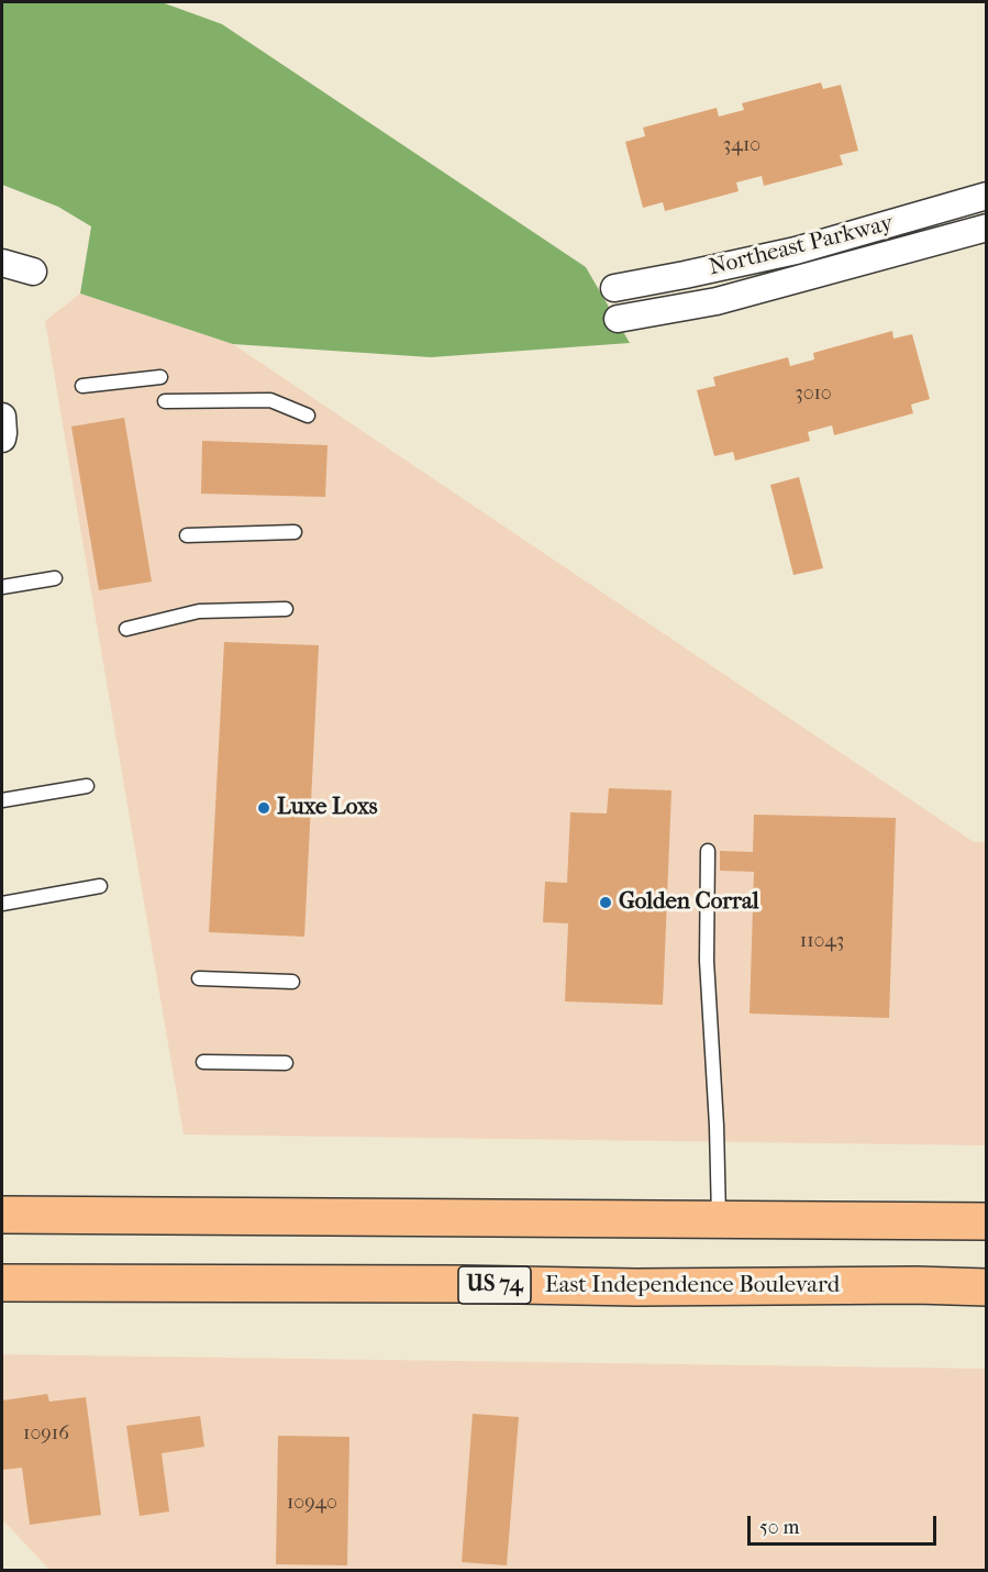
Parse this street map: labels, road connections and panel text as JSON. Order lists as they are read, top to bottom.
{
  "streets": {
    "highway": ["US 74", "East Independence Boulevard"],
    "street": ["Northeast Parkway"]
  },
  "places": ["Luxe Loxs", "Golden Corral"],
  "house_numbers": [
    "3410",
    "3010",
    "11043",
    "10916",
    "10940"
  ],
  "scale_bar": "50 m"
}
